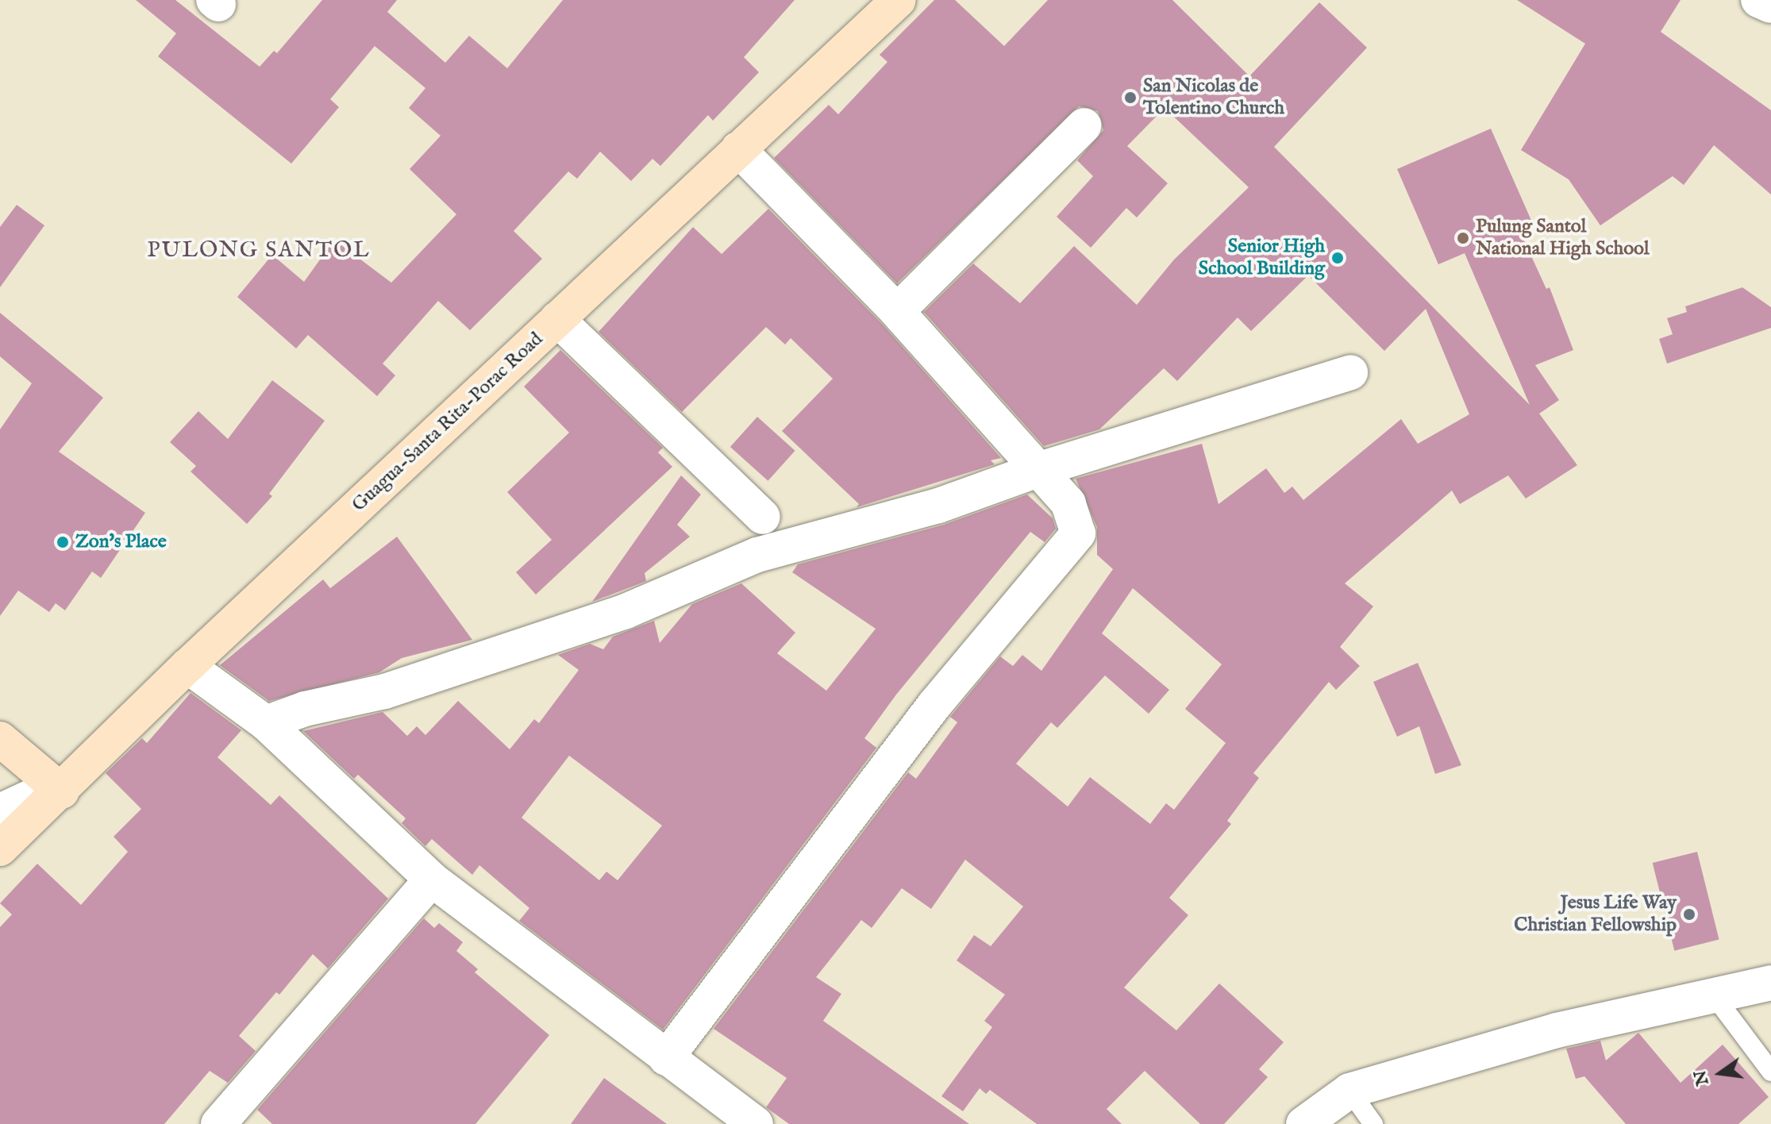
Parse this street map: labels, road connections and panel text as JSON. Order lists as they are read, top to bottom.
{
  "streets": {
    "main road": ["Guagua-Santa Rita-Porac Road"]
  },
  "districts": ["PULONG SANTOL"],
  "places": [
    "San Nicolas de Tolentino Church",
    "Pulung Santol National High School",
    "Senior High School Building",
    "Zon's Place",
    "Jesus Life Way Christian Fellowship"
  ],
  "north": "left"
}
